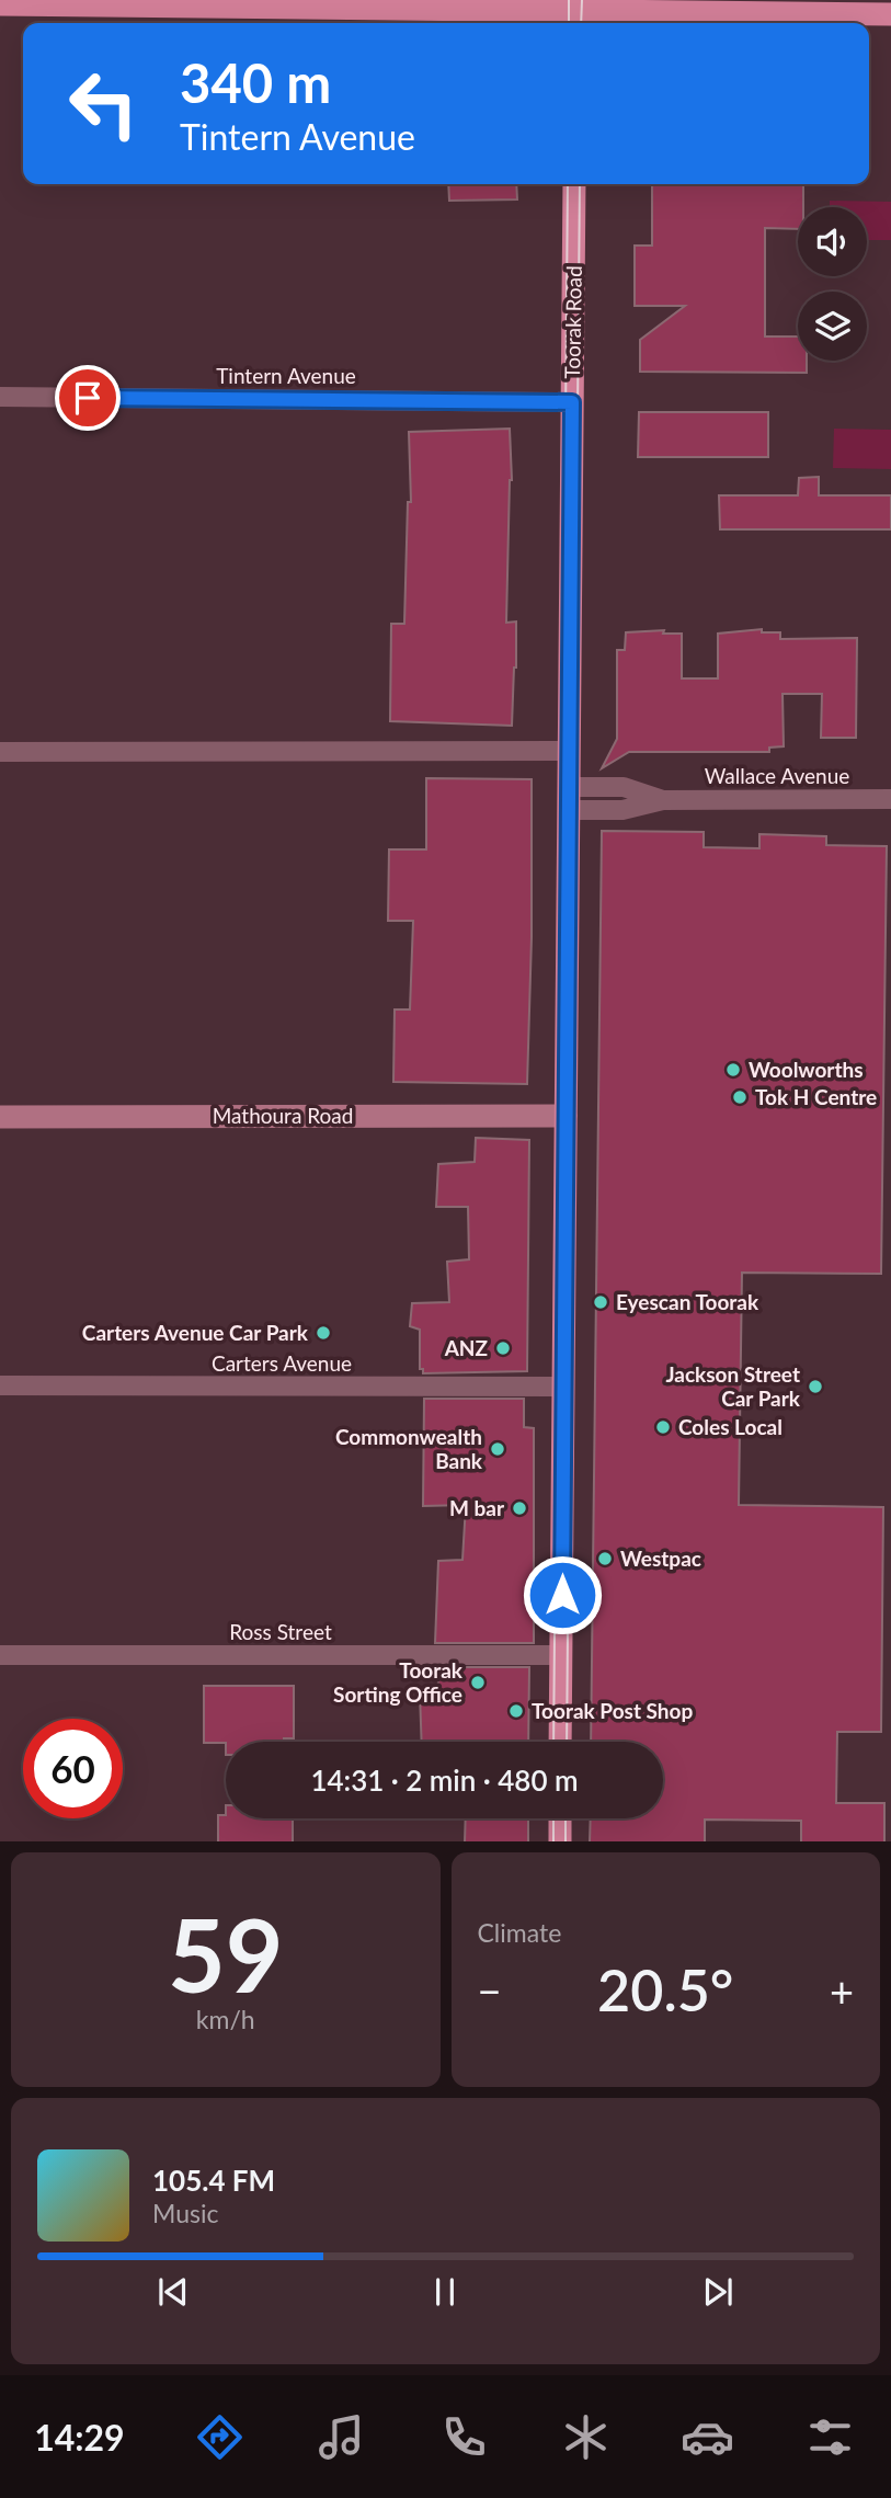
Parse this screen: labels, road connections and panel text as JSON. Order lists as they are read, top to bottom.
{
  "streets": {
    "main road": ["Toorak Road"],
    "street": [
      "Tintern Avenue",
      "Wallace Avenue",
      "Mathoura Road",
      "Carters Avenue",
      "Ross Street"
    ]
  },
  "crossings": [
    ["Toorak Road", "Tintern Avenue"],
    ["Toorak Road", "Wallace Avenue"],
    ["Toorak Road", "Mathoura Road"],
    ["Toorak Road", "Carters Avenue"],
    ["Toorak Road", "Ross Street"]
  ],
  "places": [
    "Woolworths",
    "Tok H Centre",
    "Eyescan Toorak",
    "Carters Avenue Car Park",
    "ANZ",
    "Jackson Street Car Park",
    "Coles Local",
    "Commonwealth Bank",
    "M bar",
    "Westpac",
    "Toorak Sorting Office",
    "Toorak Post Shop"
  ],
  "page": {
    "turn": ["340 m", "Tintern Avenue"],
    "limit": "60",
    "trip": "14:31 · 2 min · 480 m",
    "tile": [
      ["59", "km/h"],
      "Climate"
    ],
    "heat": ["−", "20.5°", "+"],
    "song": ["105.4 FM", "Music"],
    "tabs": "14:29"
  }
}
